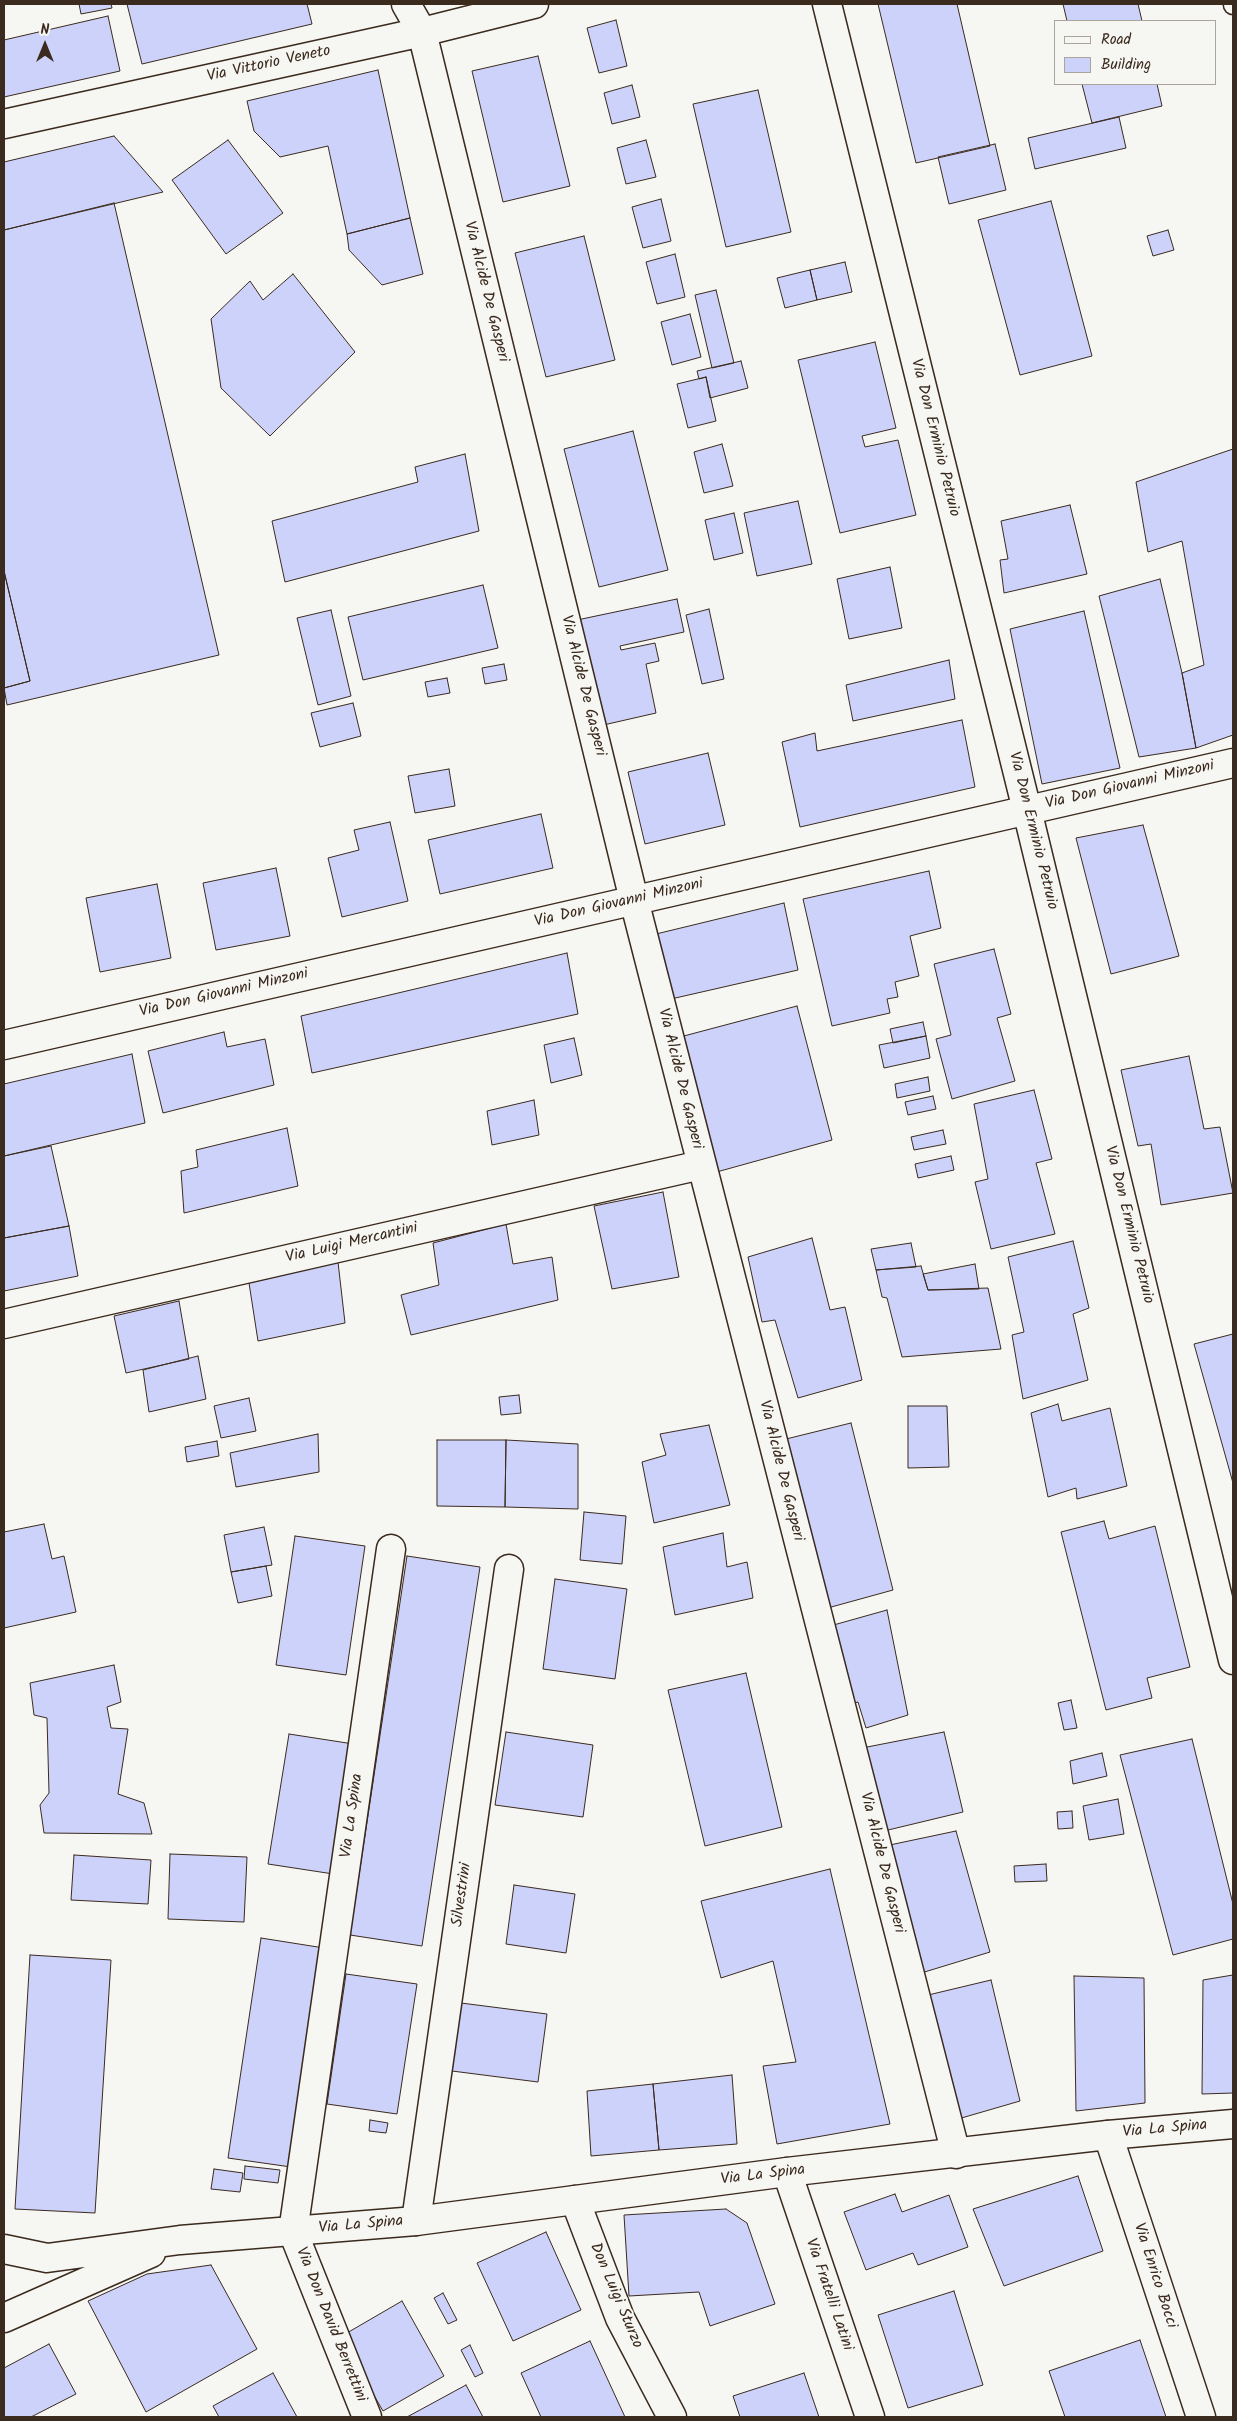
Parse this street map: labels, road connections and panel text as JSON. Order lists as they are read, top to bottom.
{
  "streets": {
    "street": [
      "Via Vittorio Veneto",
      "Via Alcide De Gasperi",
      "Via Don Erminio Petruio",
      "Via Don Giovanni Minzoni",
      "Via Luigi Mercantini",
      "Via La Spina",
      "Silvestrini",
      "Via Enrico Bocci",
      "Via Fratelli Latini",
      "Don Luigi Sturzo",
      "Via Don David Berrettini"
    ]
  },
  "crossings": [
    ["Via Vittorio Veneto", "Via Alcide De Gasperi"],
    ["Via Alcide De Gasperi", "Via Don Giovanni Minzoni"],
    ["Via Alcide De Gasperi", "Via Luigi Mercantini"],
    ["Via Alcide De Gasperi", "Via La Spina"],
    ["Via Don Erminio Petruio", "Via Don Giovanni Minzoni"],
    ["Via La Spina", "Silvestrini"],
    ["Via La Spina", "Via Enrico Bocci"],
    ["Via La Spina", "Via Fratelli Latini"],
    ["Via La Spina", "Don Luigi Sturzo"],
    ["Via La Spina", "Via Don David Berrettini"]
  ],
  "legend": ["Road", "Building"],
  "north": "top"
}
